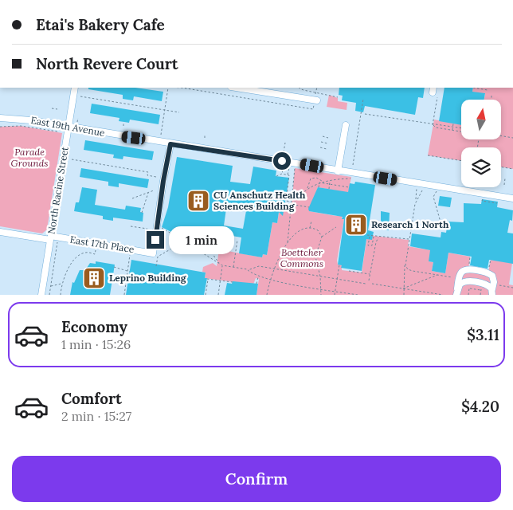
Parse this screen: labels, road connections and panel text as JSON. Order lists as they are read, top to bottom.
{
  "streets": {
    "street": ["East 19th Avenue", "North Racine Street", "East 17th Place"]
  },
  "crossings": [
    ["East 19th Avenue", "North Racine Street"],
    ["North Racine Street", "East 17th Place"]
  ],
  "parks": ["Parade Grounds", "Boettcher Commons"],
  "places": {
    "building": ["CU Anschutz Health Sciences Building", "Research 1 North", "Leprino Building"]
  },
  "north": "top",
  "page": {
    "banner": ["Etai's Bakery Cafe", "North Revere Court"],
    "bubble": "1 min",
    "list": [
      {
        "name": "Economy",
        "note": "1 min · 15:26",
        "value": "$3.11"
      },
      {
        "name": "Comfort",
        "note": "2 min · 15:27",
        "value": "$4.20"
      }
    ],
    "buttons": "Confirm"
  }
}
